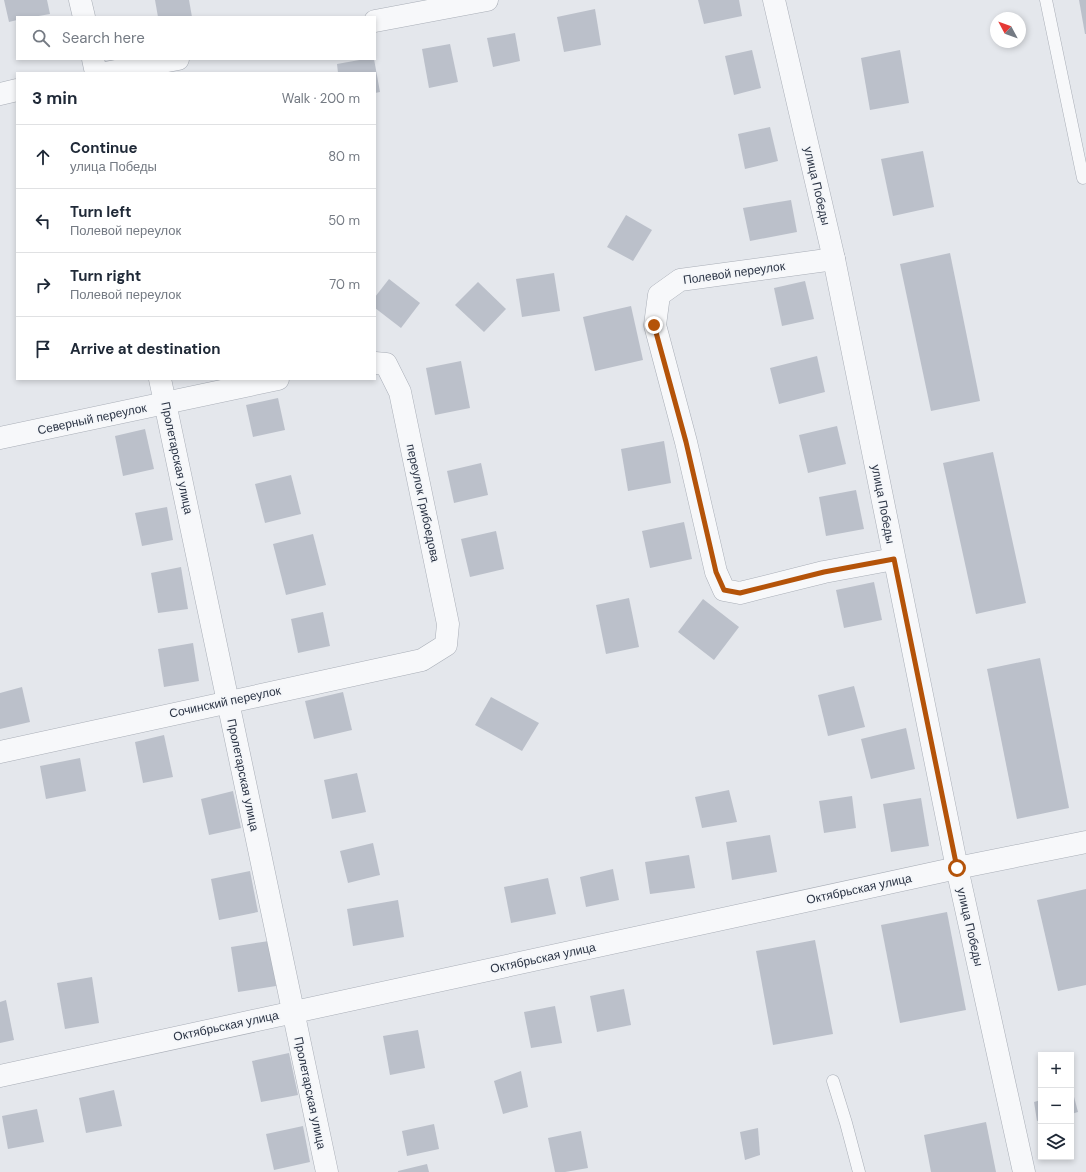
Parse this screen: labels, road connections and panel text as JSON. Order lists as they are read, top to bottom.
{
  "streets": {
    "street": [
      "улица Победы",
      "Полевой переулок",
      "Северный переулок",
      "Пролетарская улица",
      "переулок Грибоедова",
      "Сочинский переулок",
      "Октябрьская улица"
    ]
  },
  "crossings": [
    ["улица Победы", "Полевой переулок"],
    ["улица Победы", "Октябрьская улица"],
    ["Северный переулок", "Пролетарская улица"],
    ["Пролетарская улица", "Сочинский переулок"],
    ["Пролетарская улица", "Октябрьская улица"],
    ["переулок Грибоедова", "Сочинский переулок"]
  ],
  "north": "top left",
  "page": {
    "search": "Search here",
    "heading": ["3 min", "Walk · 200 m"],
    "list": [
      ["Continue", "улица Победы", "80 m"],
      ["Turn left", "Полевой переулок", "50 m"],
      ["Turn right", "Полевой переулок", "70 m"],
      "Arrive at destination"
    ],
    "map_buttons": ["+", "−"]
  }
}
